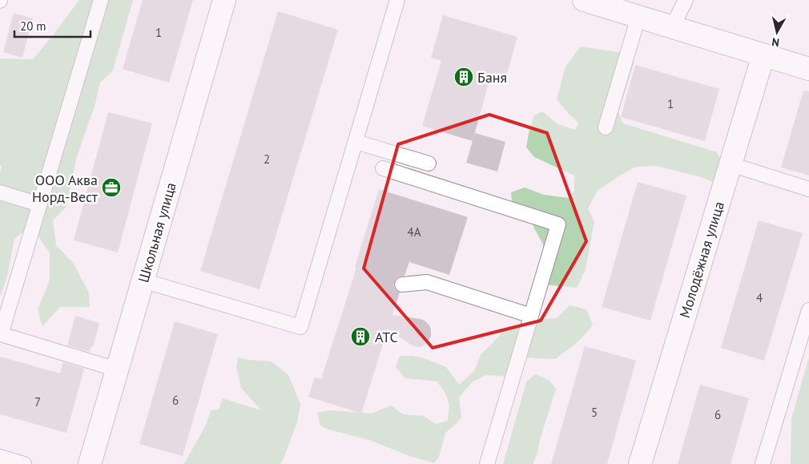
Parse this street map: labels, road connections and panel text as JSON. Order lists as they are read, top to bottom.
{
  "streets": {
    "street": ["Школьная улица", "Молодёжная улица"]
  },
  "places": {
    "building": ["Баня", "АТС"],
    "office": ["ООО Аква Норд-Вест"]
  },
  "house_numbers": [
    "1",
    "1",
    "2",
    "4А",
    "4",
    "6",
    "7",
    "5",
    "6"
  ],
  "scale_bar": "20 m",
  "north": "bottom"
}
